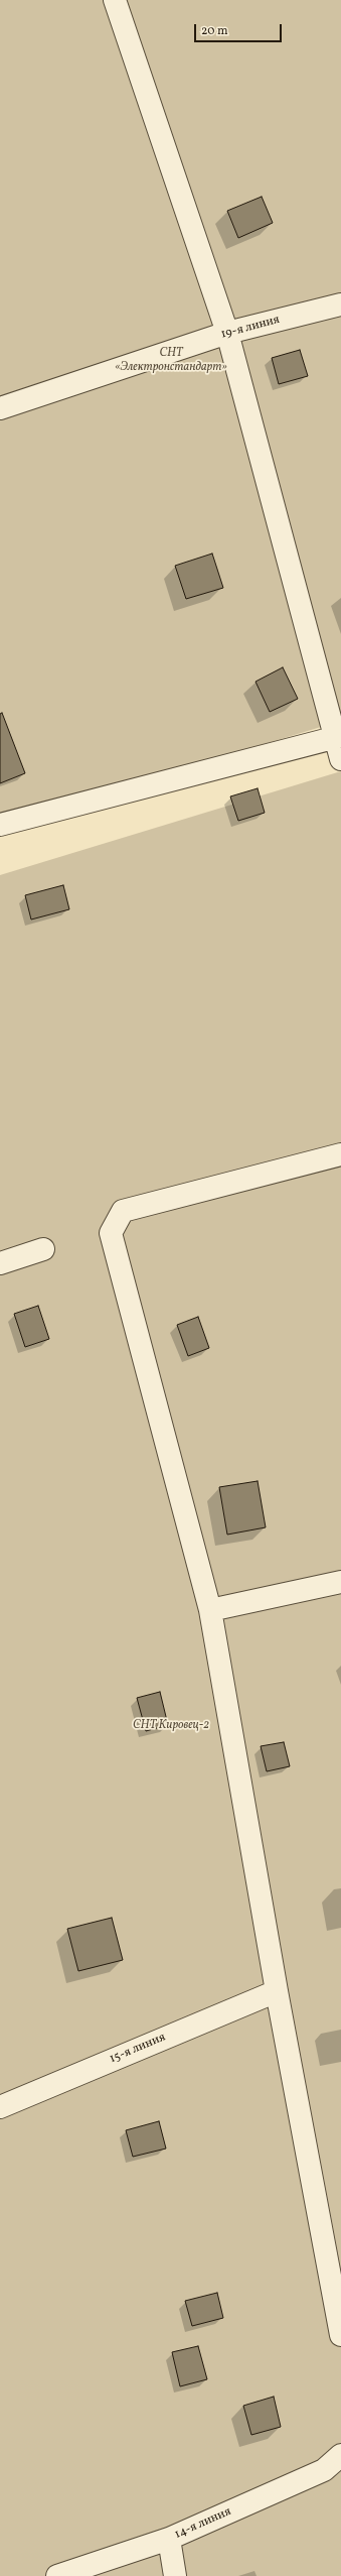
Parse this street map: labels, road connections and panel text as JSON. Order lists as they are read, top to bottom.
{
  "streets": {
    "street": ["19-я линия", "15-я линия", "14-я линия"]
  },
  "parks": ["СНТ «Электронстандарт»", "СНТ Кировец-2"],
  "scale_bar": "20 m"
}
